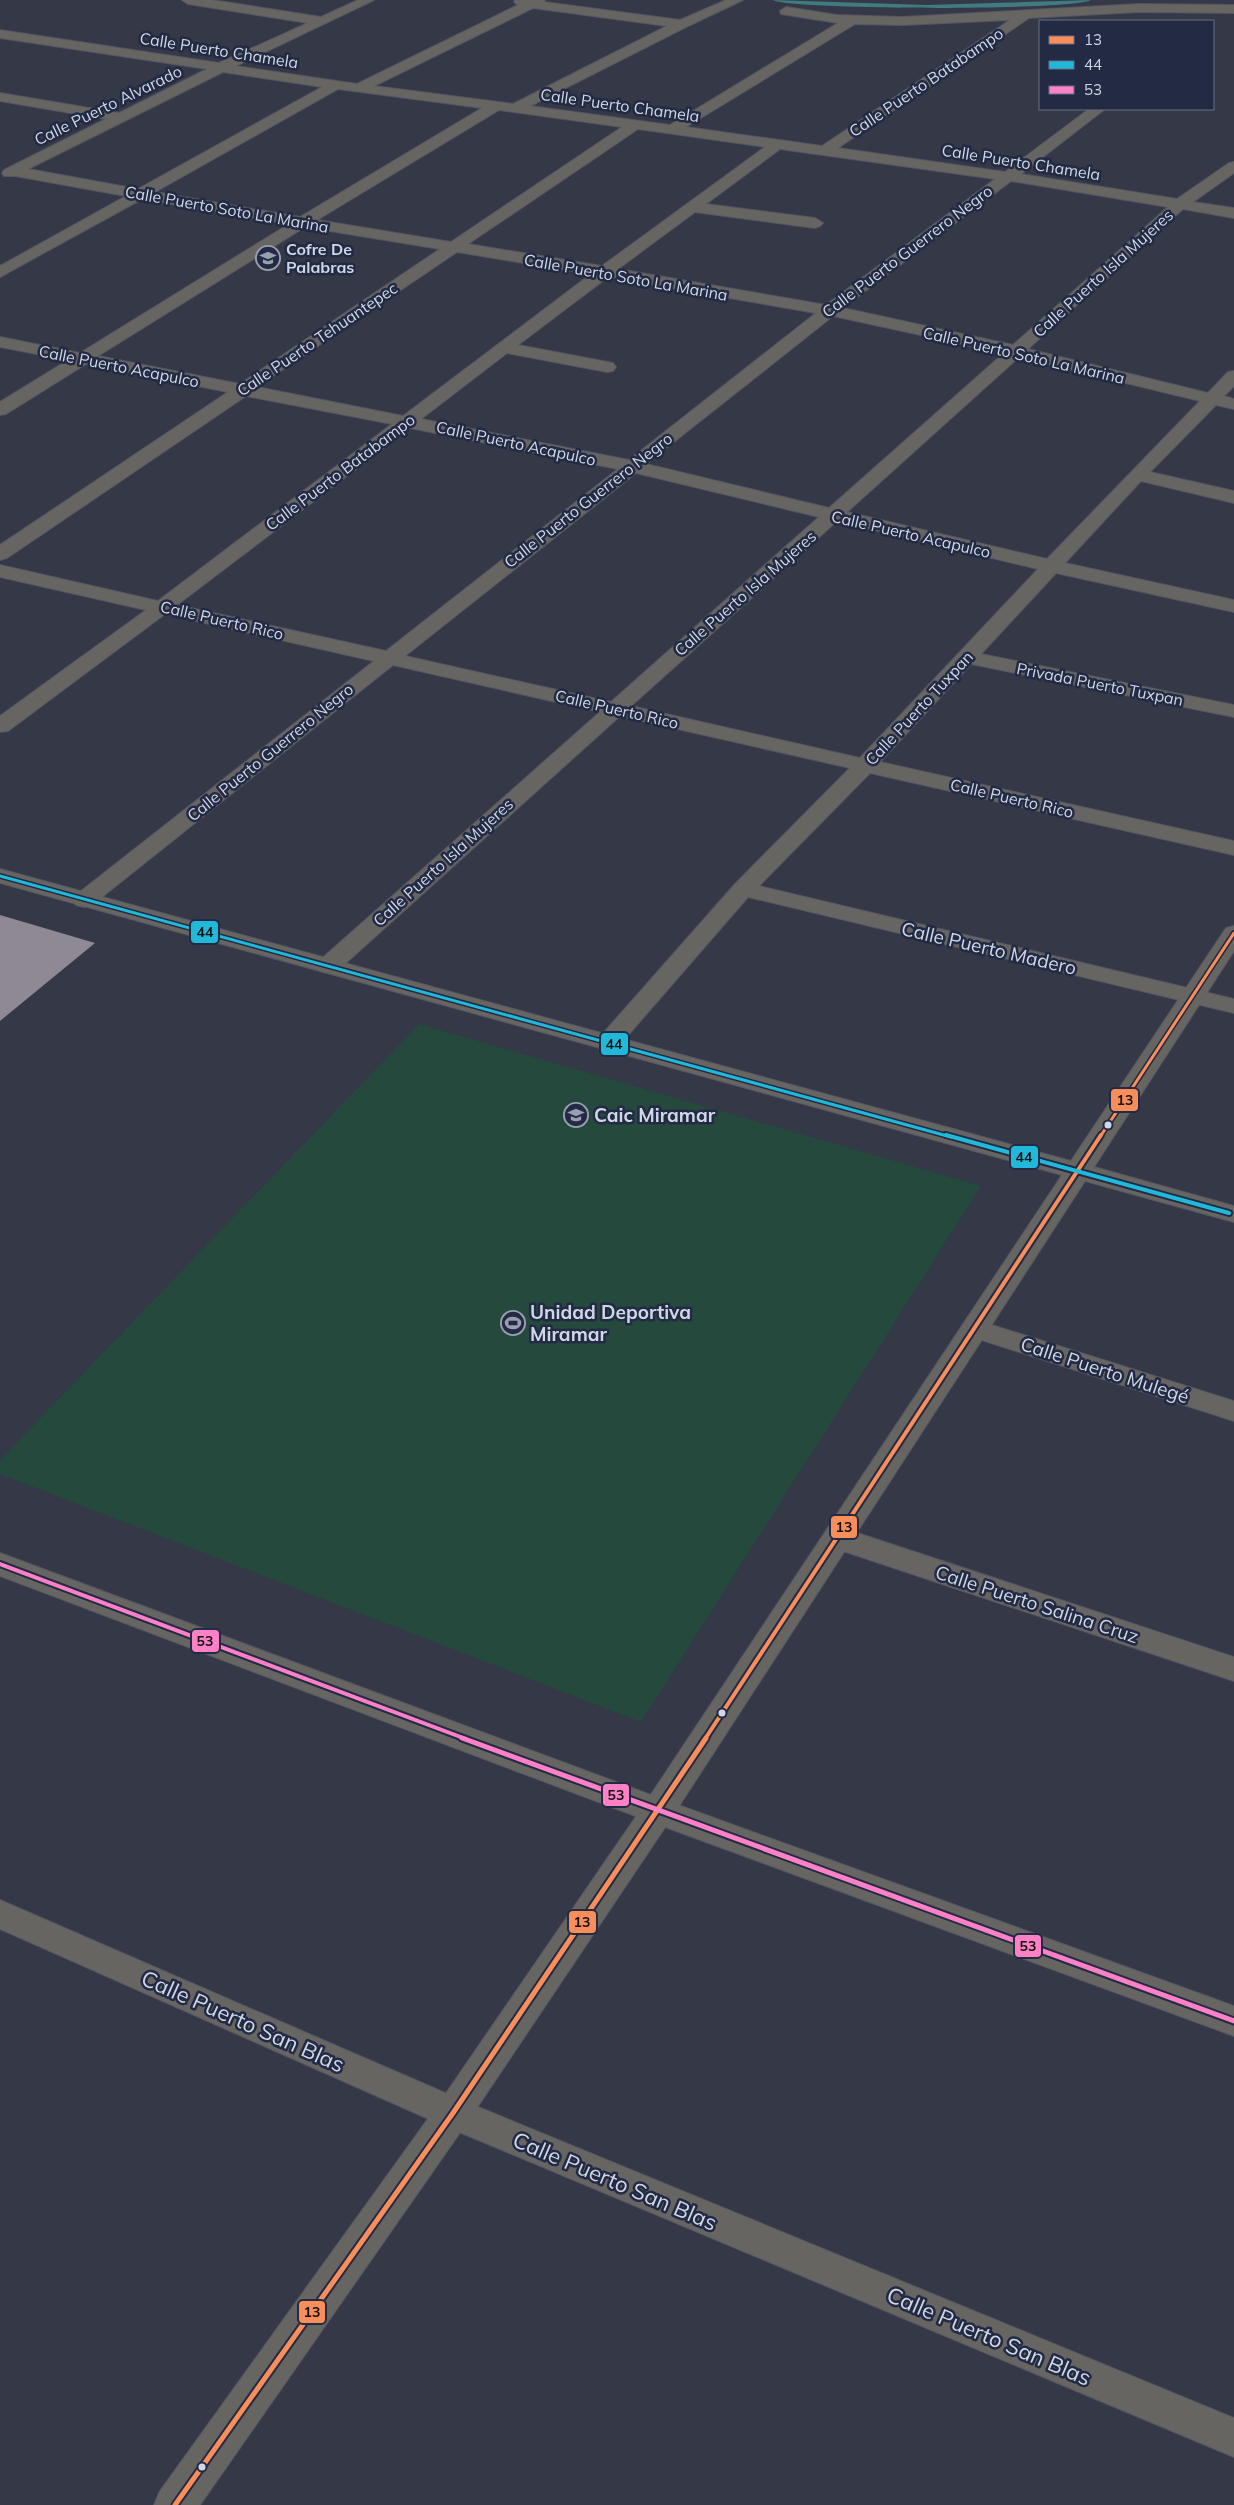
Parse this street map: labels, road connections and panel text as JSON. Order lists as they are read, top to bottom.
{
  "streets": {
    "street": [
      "Calle Puerto Chamela",
      "Calle Puerto Batabampo",
      "Calle Puerto Alvarado",
      "Calle Puerto Soto La Marina",
      "Calle Puerto Guerrero Negro",
      "Calle Puerto Isla Mujeres",
      "Calle Puerto Tehuantepec",
      "Calle Puerto Acapulco",
      "Calle Puerto Rico",
      "Privada Puerto Tuxpan",
      "Calle Puerto Tuxpan",
      "Calle Puerto Madero",
      "Calle Puerto Mulegé",
      "Calle Puerto Salina Cruz",
      "Calle Puerto San Blas"
    ]
  },
  "crossings": [
    ["Calle Puerto Chamela", "Calle Puerto Batabampo"],
    ["Calle Puerto Chamela", "Calle Puerto Alvarado"],
    ["Calle Puerto Chamela", "Calle Puerto Guerrero Negro"],
    ["Calle Puerto Chamela", "Calle Puerto Isla Mujeres"],
    ["Calle Puerto Chamela", "Calle Puerto Tehuantepec"],
    ["Calle Puerto Batabampo", "Calle Puerto Soto La Marina"],
    ["Calle Puerto Batabampo", "Calle Puerto Acapulco"],
    ["Calle Puerto Batabampo", "Calle Puerto Rico"],
    ["Calle Puerto Alvarado", "Calle Puerto Soto La Marina"],
    ["Calle Puerto Soto La Marina", "Calle Puerto Guerrero Negro"],
    ["Calle Puerto Soto La Marina", "Calle Puerto Isla Mujeres"],
    ["Calle Puerto Soto La Marina", "Calle Puerto Tehuantepec"],
    ["Calle Puerto Soto La Marina", "Calle Puerto Tuxpan"],
    ["Calle Puerto Guerrero Negro", "Calle Puerto Acapulco"],
    ["Calle Puerto Guerrero Negro", "Calle Puerto Rico"],
    ["Calle Puerto Isla Mujeres", "Calle Puerto Acapulco"],
    ["Calle Puerto Isla Mujeres", "Calle Puerto Rico"],
    ["Calle Puerto Tehuantepec", "Calle Puerto Acapulco"],
    ["Calle Puerto Acapulco", "Calle Puerto Tuxpan"],
    ["Calle Puerto Rico", "Calle Puerto Tuxpan"],
    ["Privada Puerto Tuxpan", "Calle Puerto Tuxpan"],
    ["Calle Puerto Tuxpan", "Calle Puerto Madero"]
  ],
  "places": {
    "school or university": ["Cofre De Palabras", "Caic Miramar"],
    "sports": ["Unidad Deportiva Miramar"]
  },
  "lines": ["transit line 44", "transit line 13", "transit line 53"],
  "legend": ["13", "44", "53"]
}
